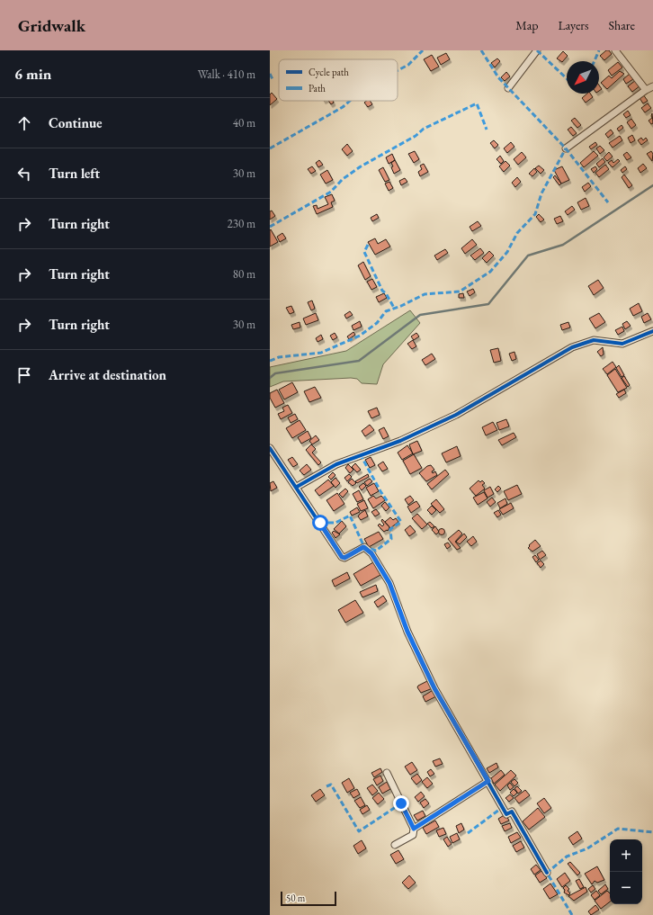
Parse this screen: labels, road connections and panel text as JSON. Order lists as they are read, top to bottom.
{
  "legend": ["Cycle path", "Path"],
  "scale_bar": "50 m",
  "north": "bottom left",
  "page": {
    "header": "Gridwalk",
    "nav": ["Map", "Layers", "Share"],
    "heading": ["6 min", "Walk · 410 m"],
    "list": [
      ["Continue", "40 m"],
      ["Turn left", "30 m"],
      ["Turn right", "230 m"],
      ["Turn right", "80 m"],
      ["Turn right", "30 m"],
      "Arrive at destination"
    ],
    "map_buttons": ["+", "−"],
    "scale": "50 m"
  }
}
